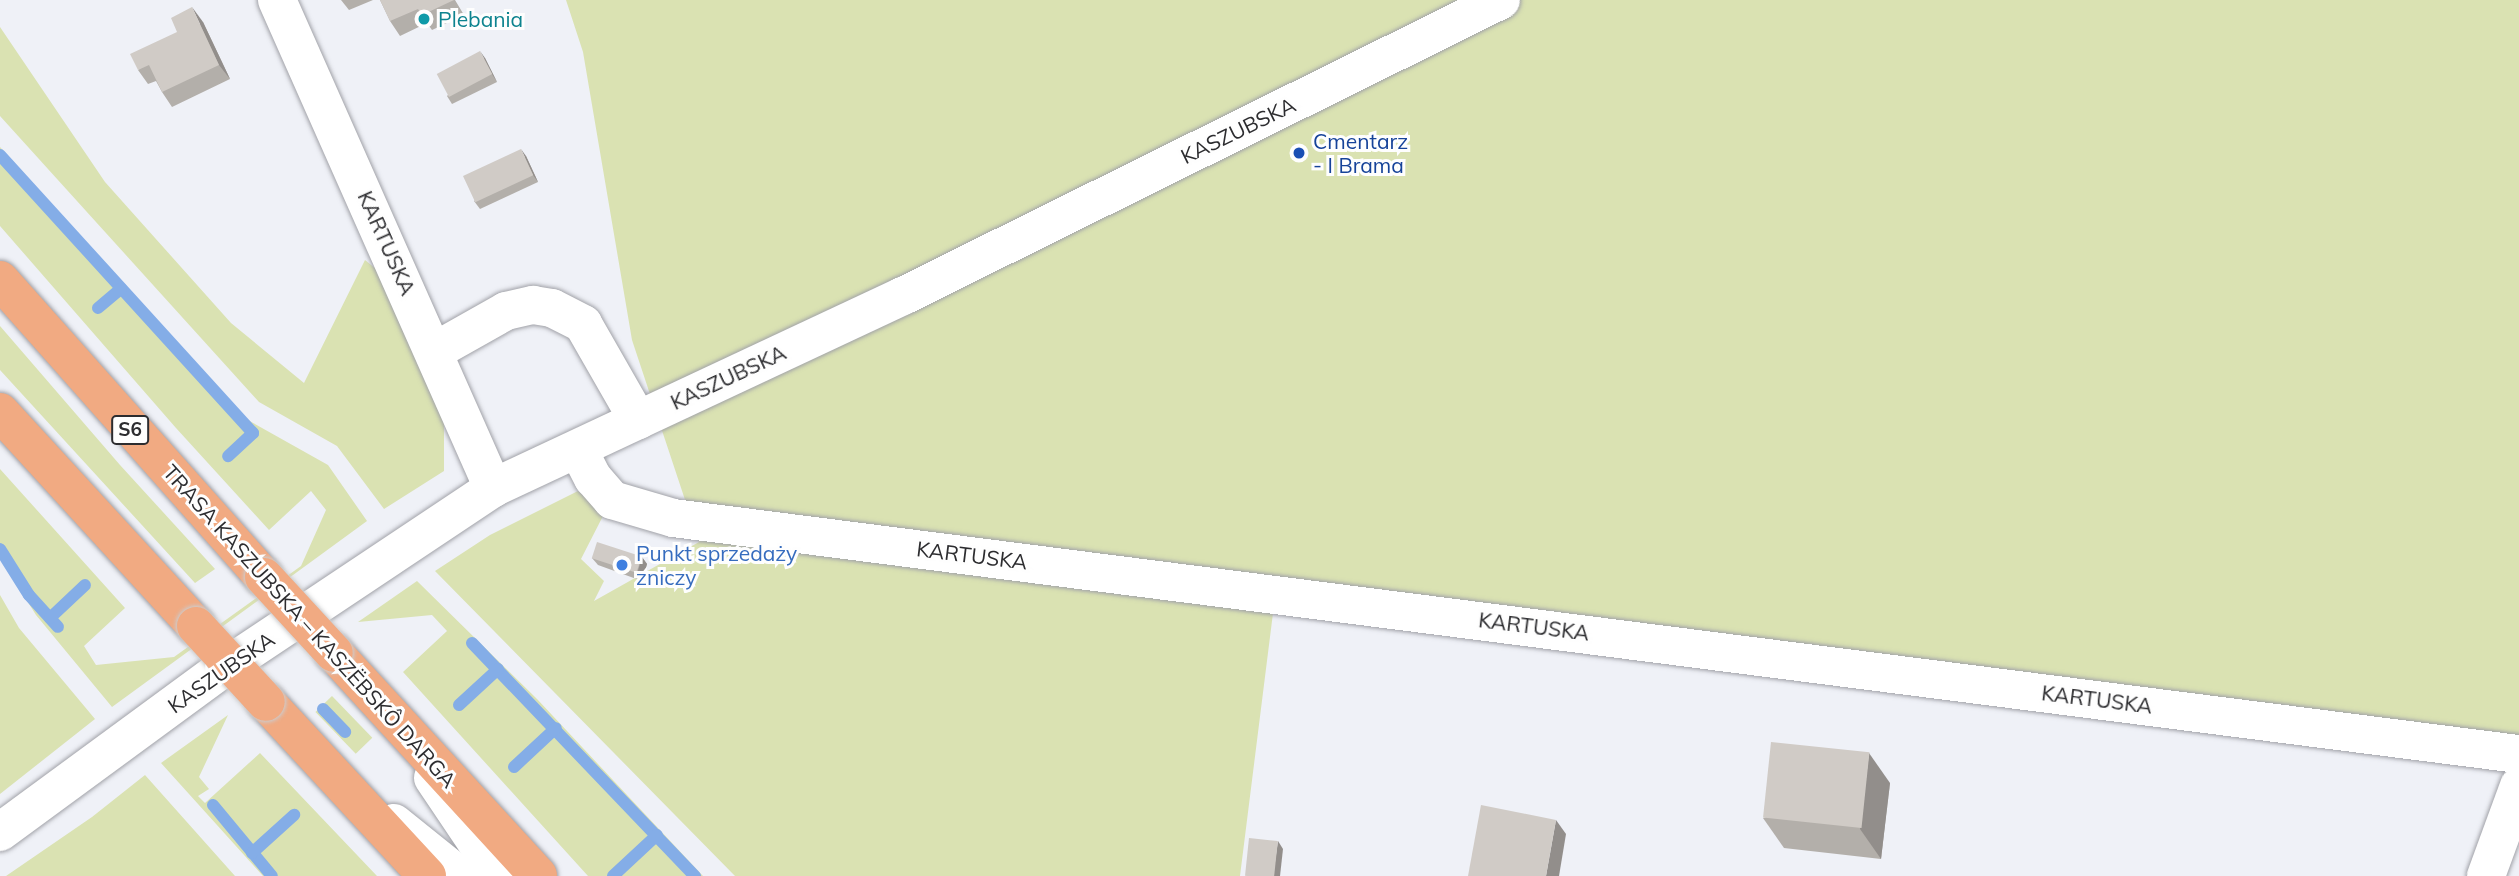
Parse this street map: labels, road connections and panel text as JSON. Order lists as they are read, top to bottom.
{
  "streets": {
    "highway": ["S6", "TRASA KASZUBSKA – KASZËBSKÔ DARGA"],
    "street": ["KASZUBSKA", "KARTUSKA"]
  },
  "crossings": [
    ["KASZUBSKA", "KARTUSKA"]
  ],
  "places": ["Plebania", "Cmentarz - I Brama", "Punkt sprzedaży zniczy"]
}
